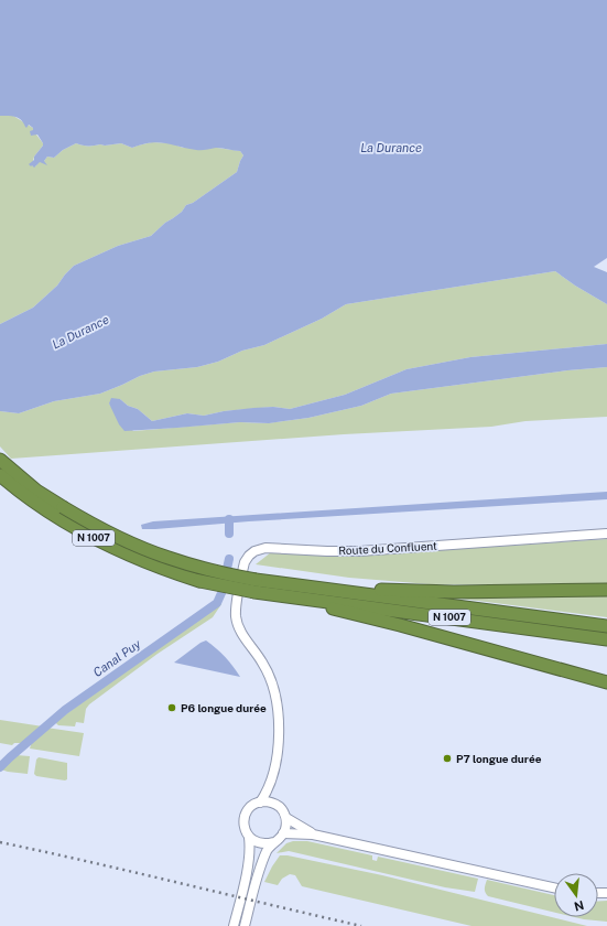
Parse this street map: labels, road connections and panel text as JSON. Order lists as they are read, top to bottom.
{
  "streets": {
    "highway": ["N 1007"],
    "street": ["Route du Confluent"]
  },
  "water": ["La Durance", "Canal Puy"],
  "places": ["P6 longue durée", "P7 longue durée"],
  "north": "bottom"
}
